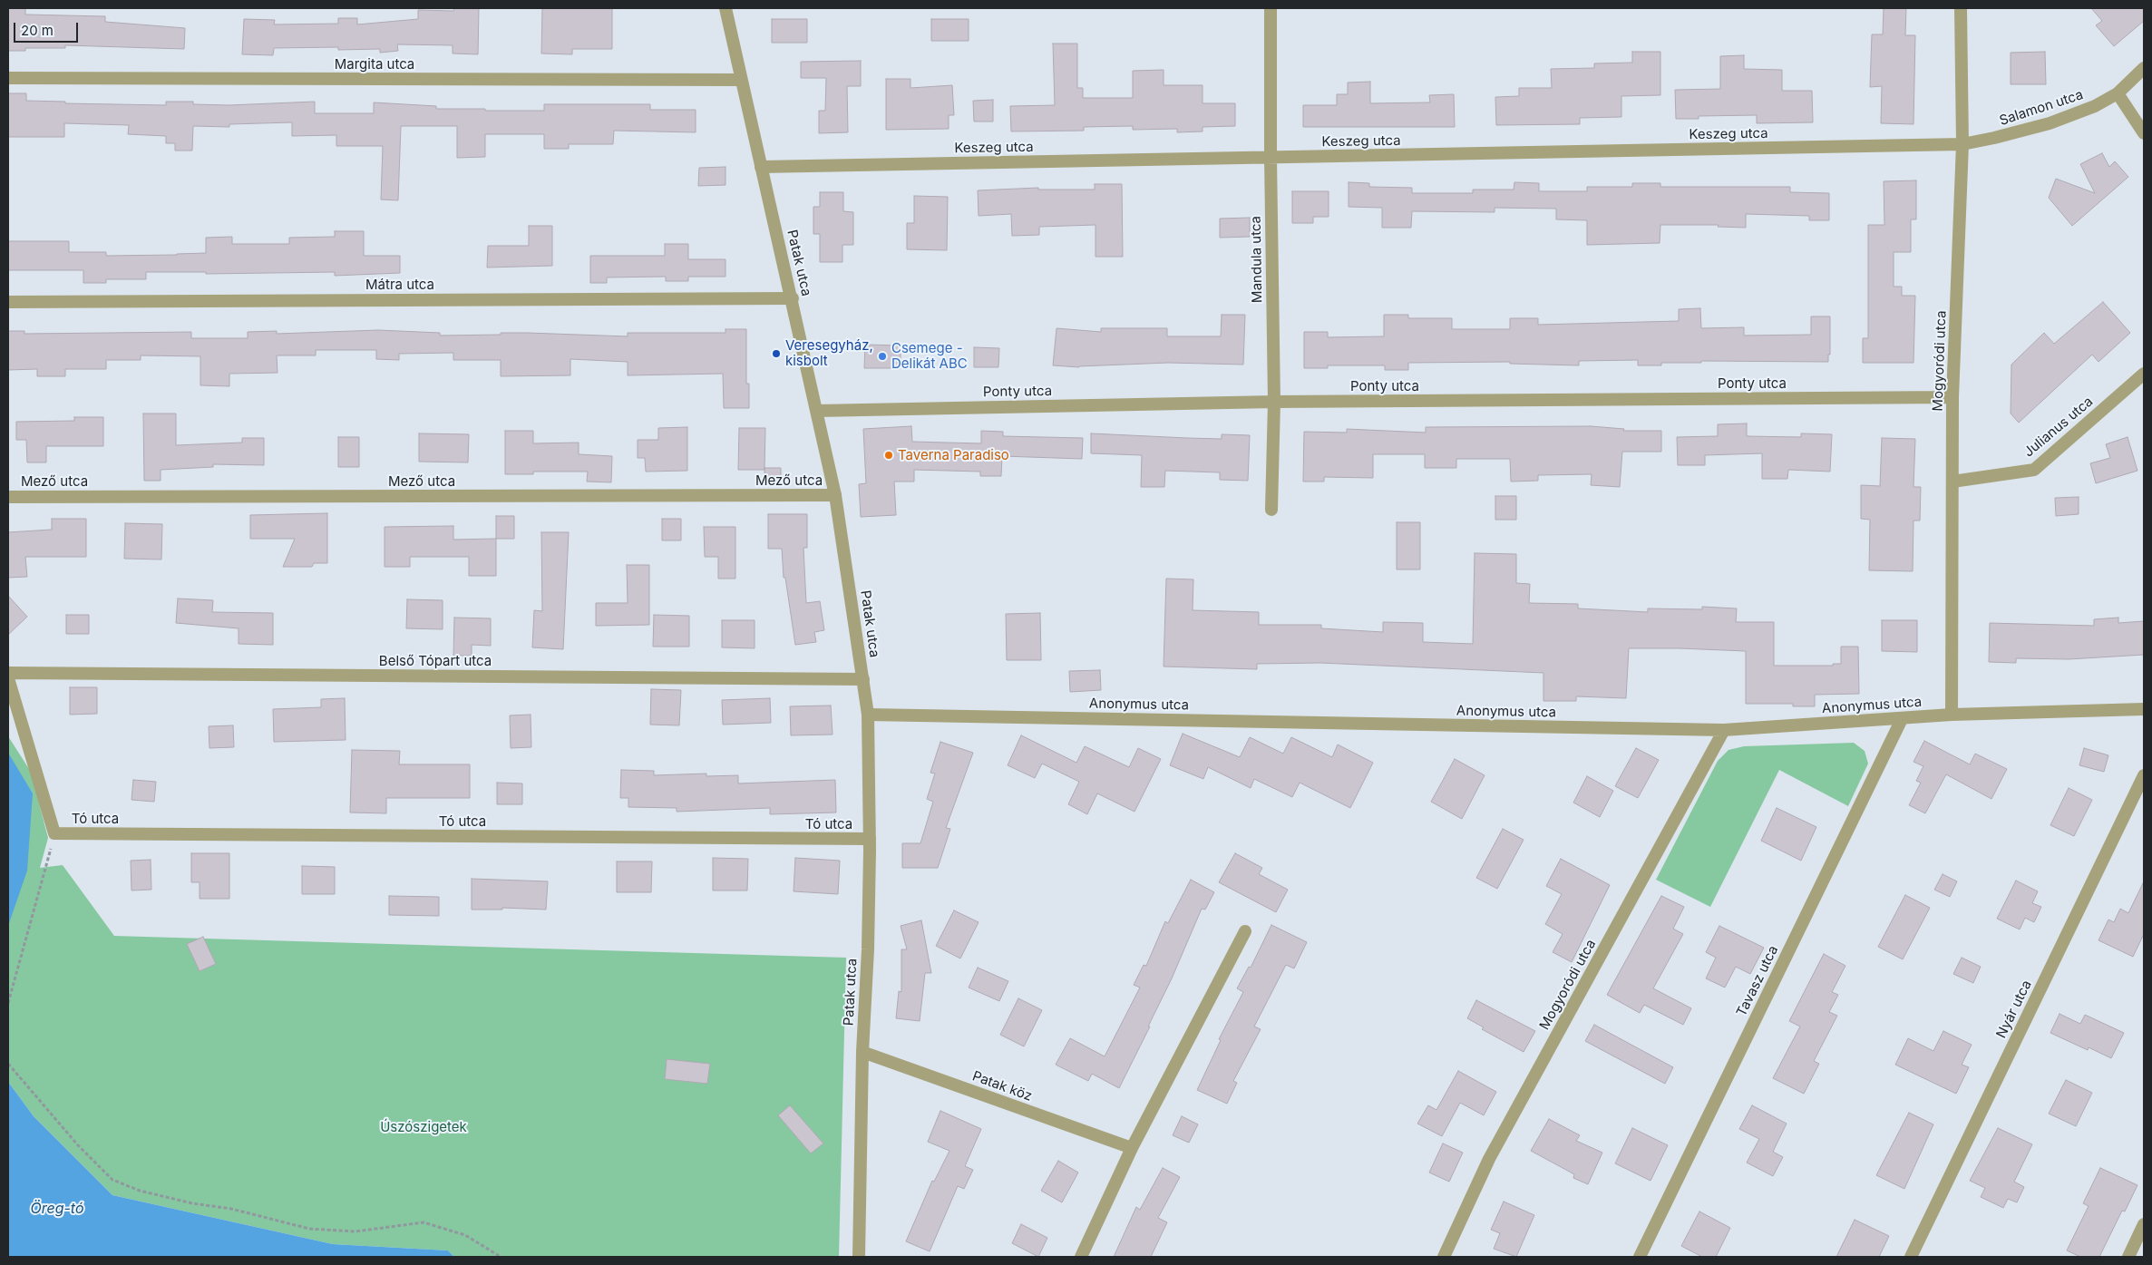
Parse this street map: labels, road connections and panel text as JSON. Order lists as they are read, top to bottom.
{
  "streets": {
    "street": [
      "Margita utca",
      "Salamon utca",
      "Keszeg utca",
      "Mandula utca",
      "Patak utca",
      "Mátra utca",
      "Mogyoródi utca",
      "Ponty utca",
      "Julianus utca",
      "Mező utca",
      "Belső Tópart utca",
      "Anonymus utca",
      "Tó utca",
      "Tavasz utca",
      "Nyár utca",
      "Patak köz"
    ]
  },
  "crossings": [
    ["Margita utca", "Patak utca"],
    ["Salamon utca", "Keszeg utca"],
    ["Salamon utca", "Mogyoródi utca"],
    ["Keszeg utca", "Mandula utca"],
    ["Keszeg utca", "Patak utca"],
    ["Keszeg utca", "Mogyoródi utca"],
    ["Mandula utca", "Ponty utca"],
    ["Patak utca", "Mátra utca"],
    ["Patak utca", "Ponty utca"],
    ["Patak utca", "Mező utca"],
    ["Patak utca", "Belső Tópart utca"],
    ["Patak utca", "Anonymus utca"],
    ["Patak utca", "Tó utca"],
    ["Patak utca", "Patak köz"],
    ["Mogyoródi utca", "Ponty utca"],
    ["Mogyoródi utca", "Julianus utca"],
    ["Mogyoródi utca", "Anonymus utca"],
    ["Anonymus utca", "Tavasz utca"]
  ],
  "water": ["Öreg-tó"],
  "parks": ["Úszószigetek"],
  "places": ["Veresegyház, kisbolt", "Csemege - Delikát ABC", "Taverna Paradiso"],
  "scale_bar": "20 m"
}
